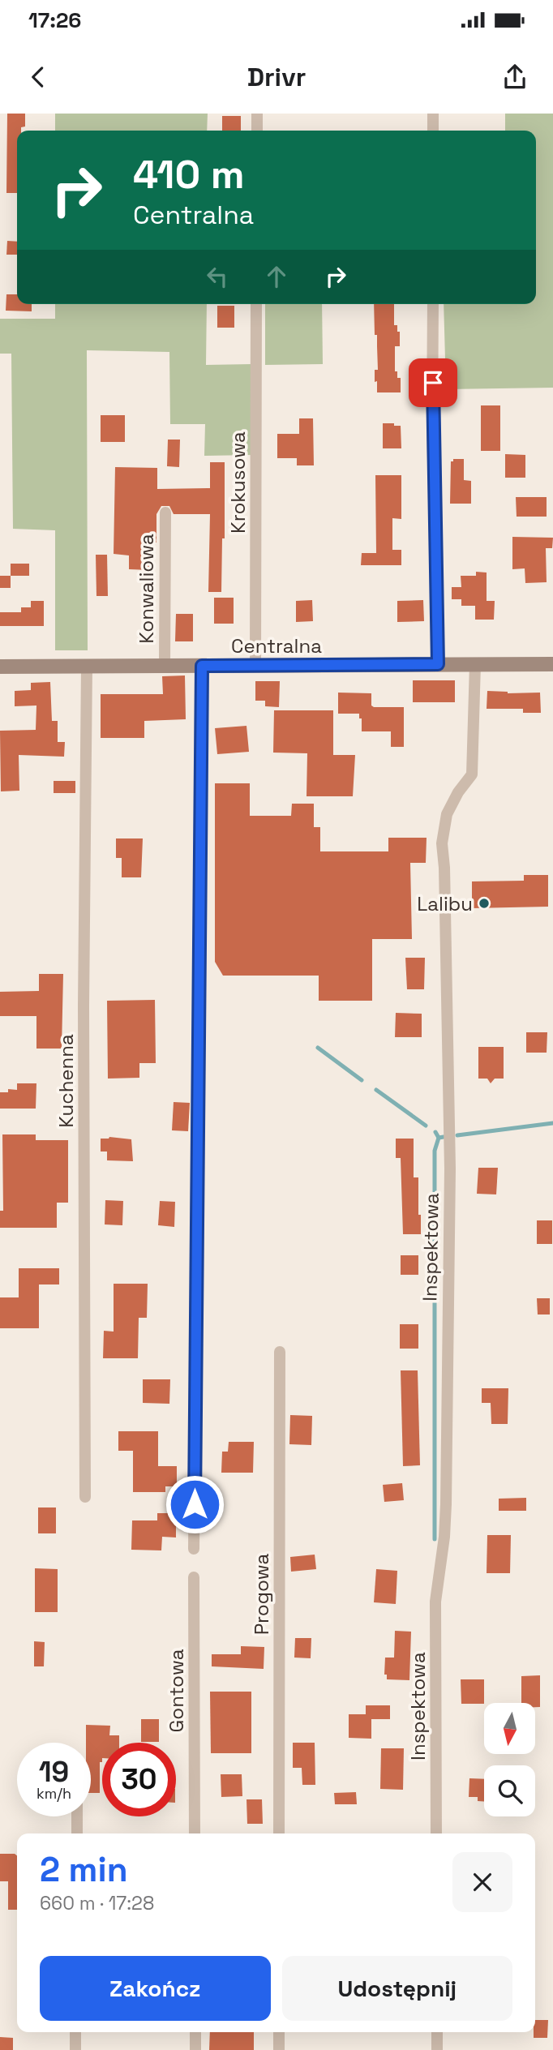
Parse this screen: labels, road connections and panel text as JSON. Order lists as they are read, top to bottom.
{
  "streets": {
    "street": [
      "Krokusowa",
      "Konwaliowa",
      "Centralna",
      "Kuchenna",
      "Inspektowa",
      "Progowa",
      "Gontowa"
    ]
  },
  "crossings": [
    ["Krokusowa", "Centralna"],
    ["Konwaliowa", "Centralna"],
    ["Centralna", "Kuchenna"],
    ["Centralna", "Inspektowa"]
  ],
  "places": ["Lalibu"],
  "north": "bottom",
  "page": {
    "status": "17:26",
    "header": "Drivr",
    "turn": ["410 m", "Centralna"],
    "speed": "19 km/h",
    "limit": "30",
    "heading": ["2 min", "660 m · 17:28"],
    "buttons": ["Zakończ", "Udostępnij"]
  }
}
